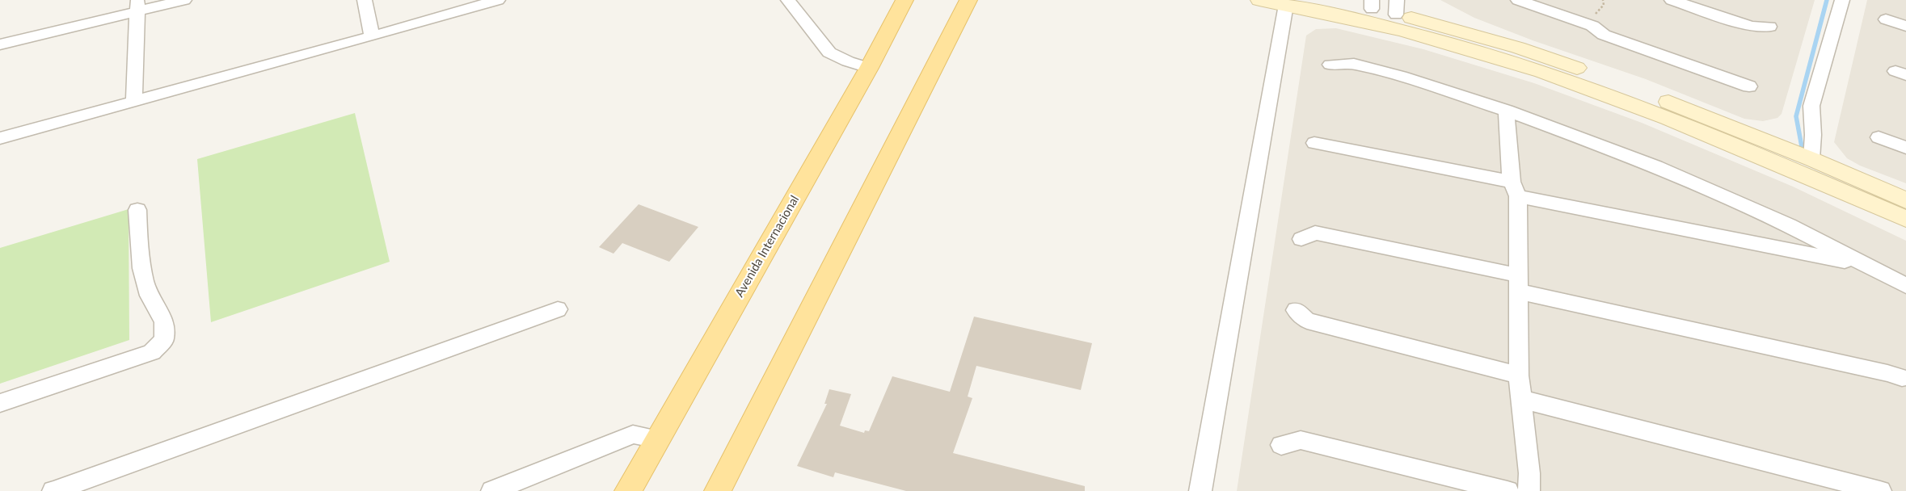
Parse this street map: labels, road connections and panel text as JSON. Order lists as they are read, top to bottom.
{
  "streets": {
    "main road": ["Avenida Internacional"]
  }
}
